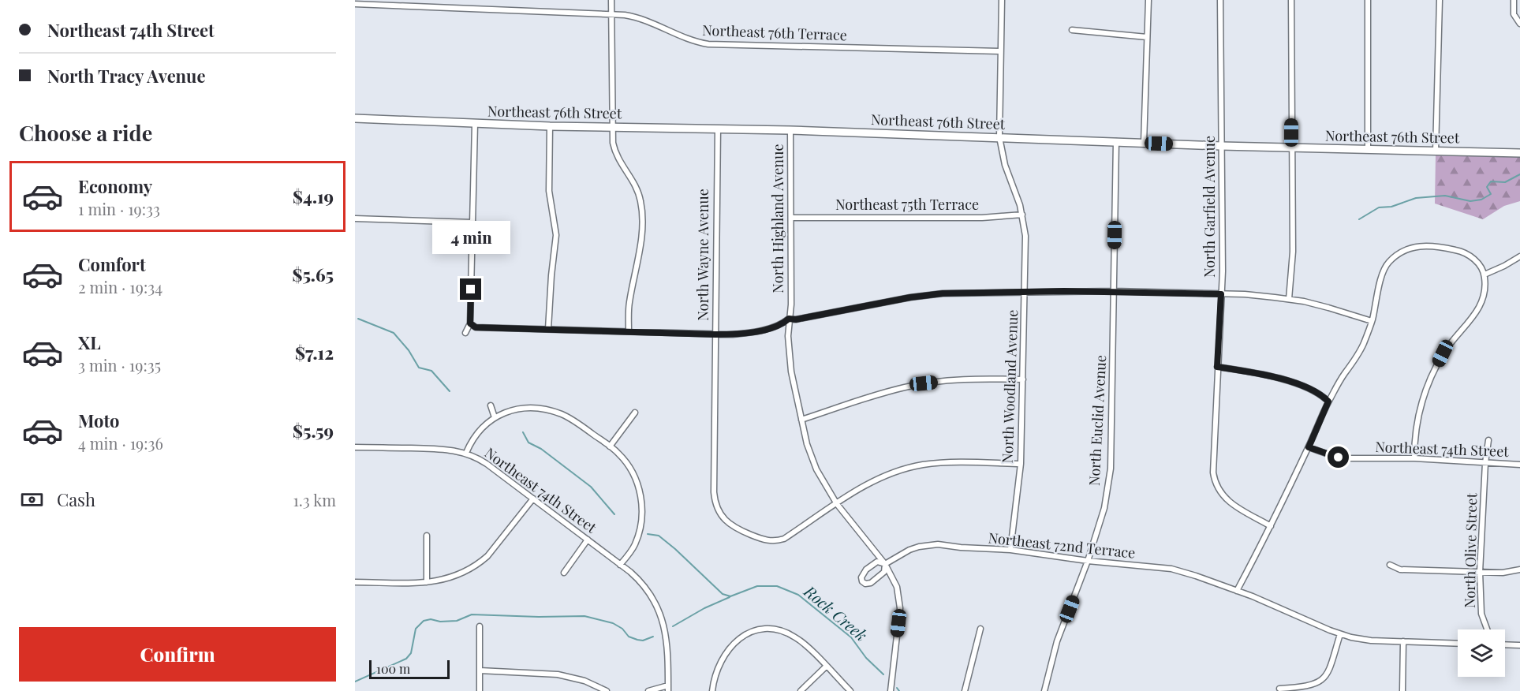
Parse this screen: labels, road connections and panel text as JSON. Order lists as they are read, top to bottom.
{
  "streets": {
    "street": [
      "Northeast 76th Terrace",
      "Northeast 76th Street",
      "Northeast 75th Terrace",
      "North Garfield Avenue",
      "North Highland Avenue",
      "North Wayne Avenue",
      "North Woodland Avenue",
      "North Euclid Avenue",
      "Northeast 74th Street",
      "Northeast 72nd Terrace",
      "North Olive Street"
    ]
  },
  "crossings": [
    ["Northeast 76th Terrace", "North Woodland Avenue"],
    ["Northeast 76th Street", "North Garfield Avenue"],
    ["Northeast 76th Street", "North Highland Avenue"],
    ["Northeast 76th Street", "North Wayne Avenue"],
    ["Northeast 76th Street", "North Woodland Avenue"],
    ["Northeast 76th Street", "North Euclid Avenue"],
    ["Northeast 75th Terrace", "North Highland Avenue"],
    ["Northeast 75th Terrace", "North Woodland Avenue"],
    ["North Highland Avenue", "North Wayne Avenue"],
    ["North Highland Avenue", "Northeast 72nd Terrace"],
    ["North Woodland Avenue", "Northeast 72nd Terrace"],
    ["North Euclid Avenue", "Northeast 72nd Terrace"],
    ["Northeast 74th Street", "North Olive Street"]
  ],
  "water": ["Rock Creek"],
  "scale_bar": "100 m",
  "page": {
    "banner": ["Northeast 74th Street", "North Tracy Avenue"],
    "heading": "Choose a ride",
    "list": [
      {
        "name": "Economy",
        "note": "1 min · 19:33",
        "value": "$4.19"
      },
      {
        "name": "Comfort",
        "note": "2 min · 19:34",
        "value": "$5.65"
      },
      {
        "name": "XL",
        "note": "3 min · 19:35",
        "value": "$7.12"
      },
      {
        "name": "Moto",
        "note": "4 min · 19:36",
        "value": "$5.59"
      }
    ],
    "bubble": "4 min",
    "pay": ["Cash", "1.3 km"],
    "buttons": "Confirm",
    "scale": "100 m"
  }
}
